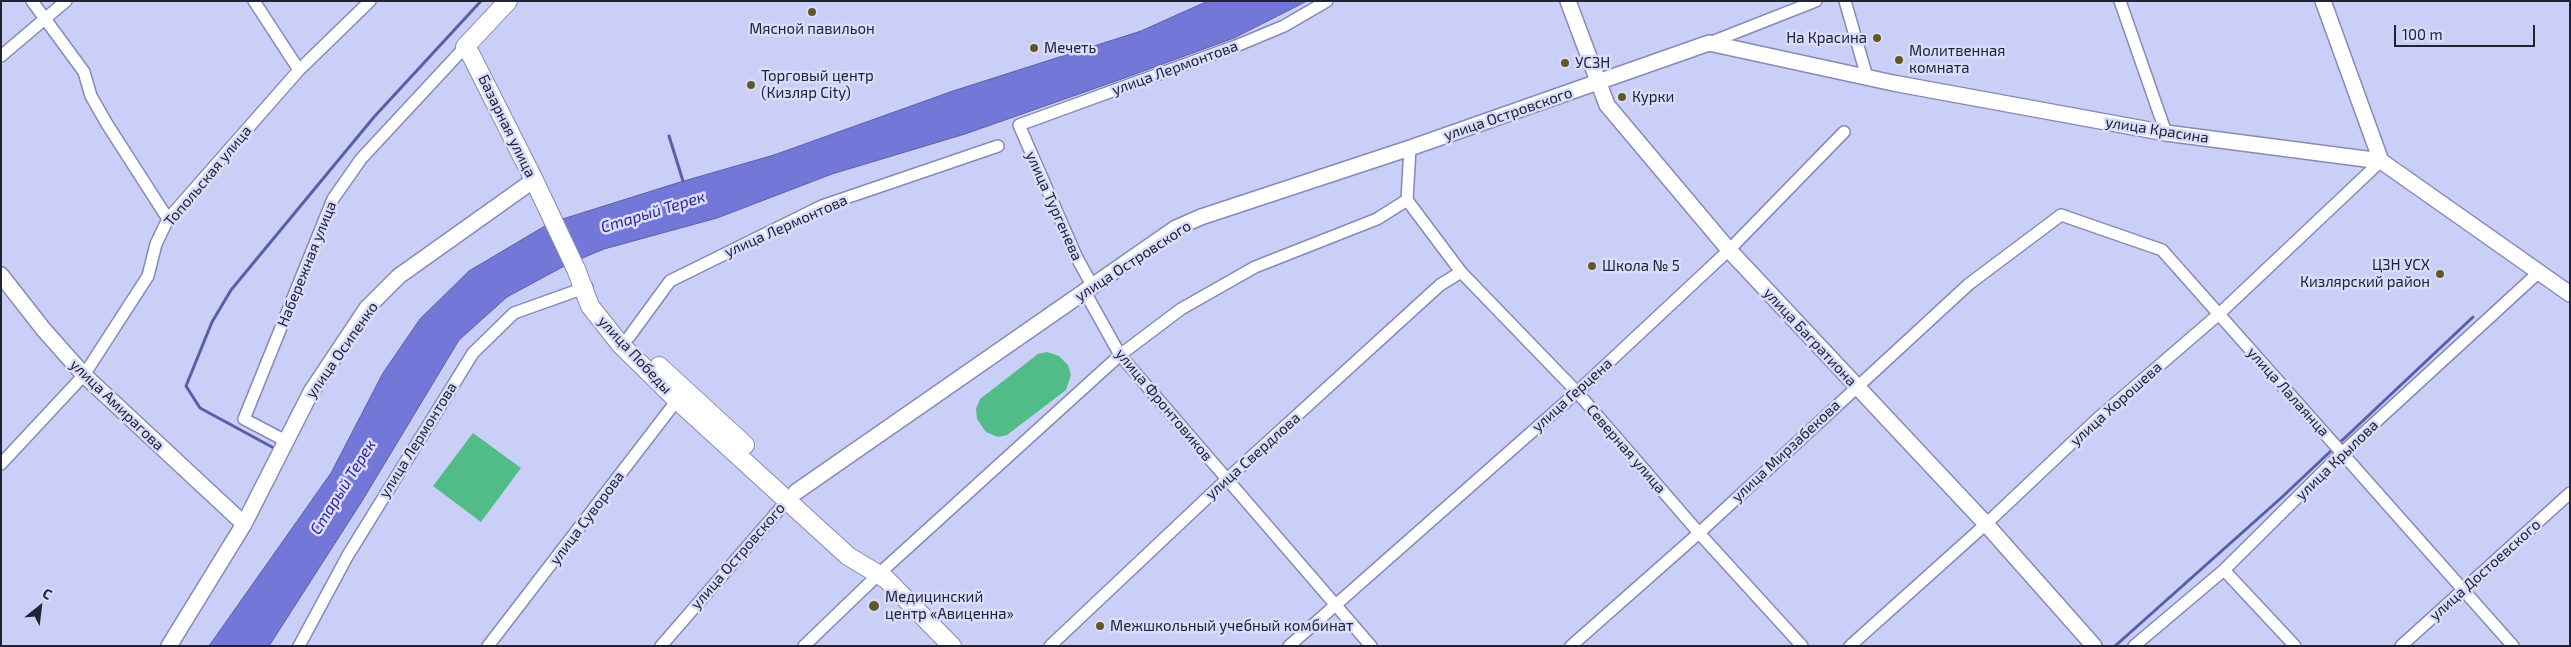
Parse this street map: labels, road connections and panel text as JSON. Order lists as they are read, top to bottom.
{
  "streets": {
    "main road": ["Базарная улица", "Набережная улица", "улица Победы"],
    "street": [
      "улица Лермонтова",
      "улица Островского",
      "улица Красина",
      "Топольская улица",
      "улица Тургенева",
      "улица Багратиона",
      "улица Осипенко",
      "улица Лалаянца",
      "улица Герцена",
      "улица Хорошева",
      "улица Амирагова",
      "улица Фронтовиков",
      "Северная улица",
      "улица Мирзабекова",
      "улица Свердлова",
      "улица Крылова",
      "улица Суворова",
      "улица Достоевского"
    ]
  },
  "crossings": [
    ["улица Лермонтова", "улица Тургенева"],
    ["улица Лермонтова", "улица Победы"],
    ["улица Островского", "улица Красина"],
    ["улица Островского", "улица Тургенева"],
    ["улица Островского", "улица Багратиона"],
    ["улица Островского", "улица Победы"],
    ["улица Островского", "улица Фронтовиков"],
    ["Базарная улица", "Набережная улица"],
    ["Базарная улица", "улица Осипенко"],
    ["Базарная улица", "улица Победы"],
    ["улица Красина", "улица Хорошева"],
    ["улица Красина", "улица Крылова"],
    ["Топольская улица", "улица Амирагова"],
    ["улица Тургенева", "улица Фронтовиков"],
    ["Набережная улица", "улица Осипенко"],
    ["улица Багратиона", "улица Герцена"],
    ["улица Багратиона", "улица Хорошева"],
    ["улица Багратиона", "улица Мирзабекова"],
    ["улица Осипенко", "улица Амирагова"],
    ["улица Победы", "улица Суворова"],
    ["улица Лалаянца", "улица Хорошева"],
    ["улица Лалаянца", "улица Мирзабекова"],
    ["улица Лалаянца", "улица Крылова"],
    ["улица Лалаянца", "улица Достоевского"],
    ["улица Герцена", "улица Фронтовиков"],
    ["улица Герцена", "Северная улица"],
    ["улица Фронтовиков", "улица Свердлова"],
    ["Северная улица", "улица Мирзабекова"],
    ["Северная улица", "улица Свердлова"]
  ],
  "water": ["Старый Терек"],
  "places": [
    "Мясной павильон",
    "На Красина",
    "Мечеть",
    "Молитвенная комната",
    "УСЗН",
    "Торговый центр (Кизляр City)",
    "Курки",
    "Школа № 5",
    "ЦЗН УСХ Кизлярский район",
    "Медицинский центр «Авиценна»",
    "Межшкольный учебный комбинат"
  ],
  "scale_bar": "100 m",
  "north": "top right"
}
